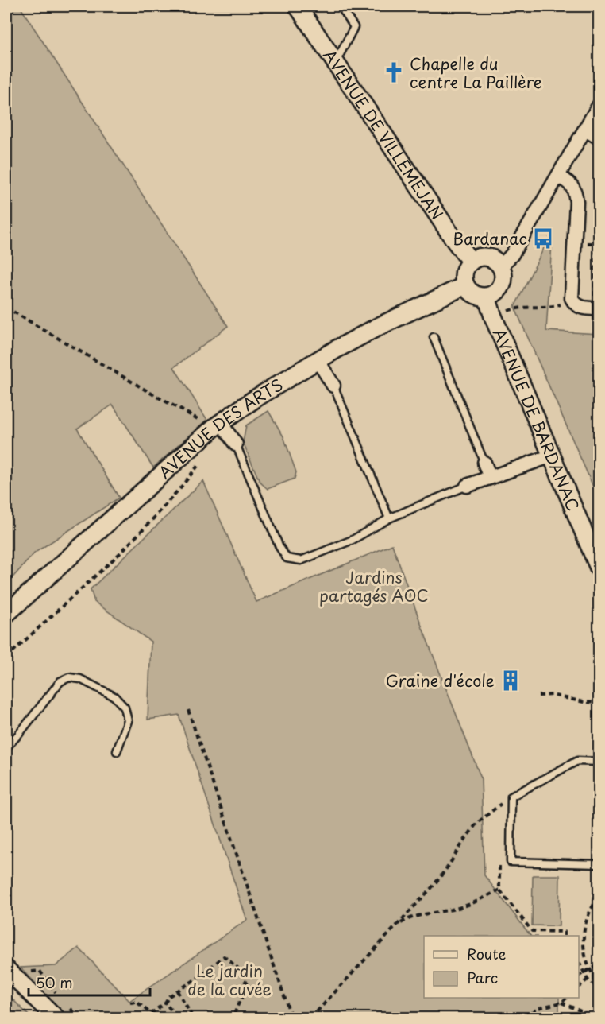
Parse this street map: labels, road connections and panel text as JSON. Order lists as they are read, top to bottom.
{
  "streets": {
    "street": ["AVENUE DE VILLEMEJAN", "AVENUE DE BARDANAC", "AVENUE DES ARTS"]
  },
  "crossings": [
    ["AVENUE DE VILLEMEJAN", "AVENUE DE BARDANAC"],
    ["AVENUE DE VILLEMEJAN", "AVENUE DES ARTS"],
    ["AVENUE DE BARDANAC", "AVENUE DES ARTS"]
  ],
  "parks": ["Jardins partagés AOC", "Le jardin de la cuvée"],
  "places": {
    "church": ["Chapelle du centre La Paillère"],
    "bus stop": ["Bardanac"],
    "building": ["Graine d'école"]
  },
  "legend": ["Route", "Parc"],
  "scale_bar": "50 m"
}
